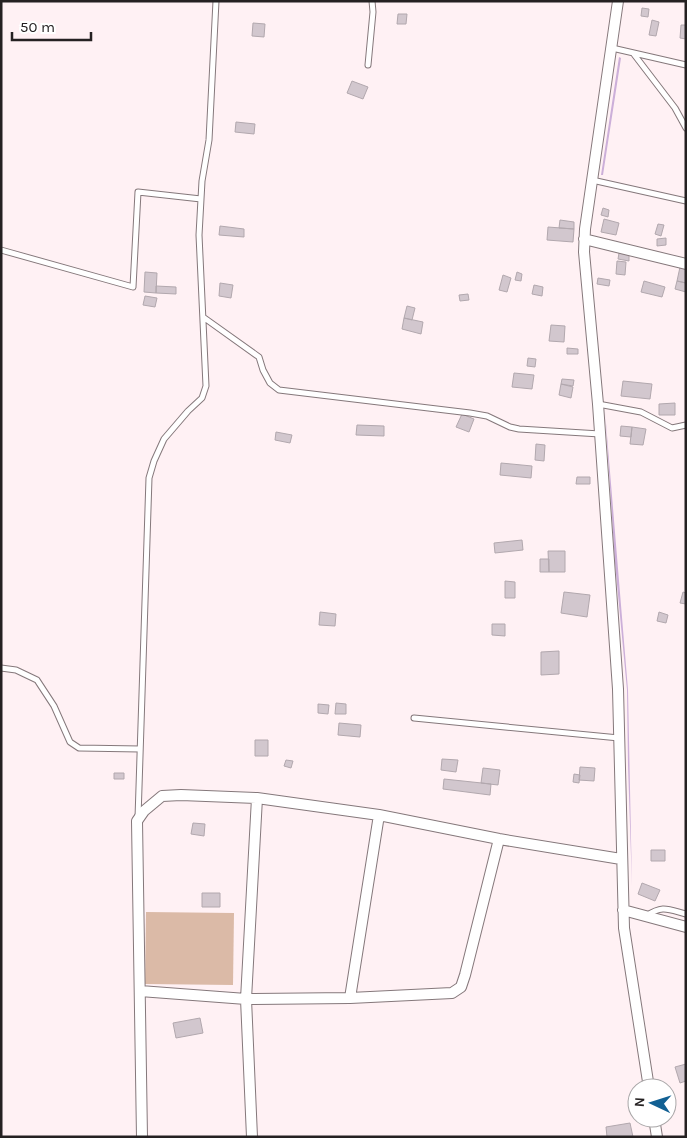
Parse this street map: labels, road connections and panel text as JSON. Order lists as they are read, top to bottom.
{
  "scale_bar": "50 m",
  "north": "left"
}
